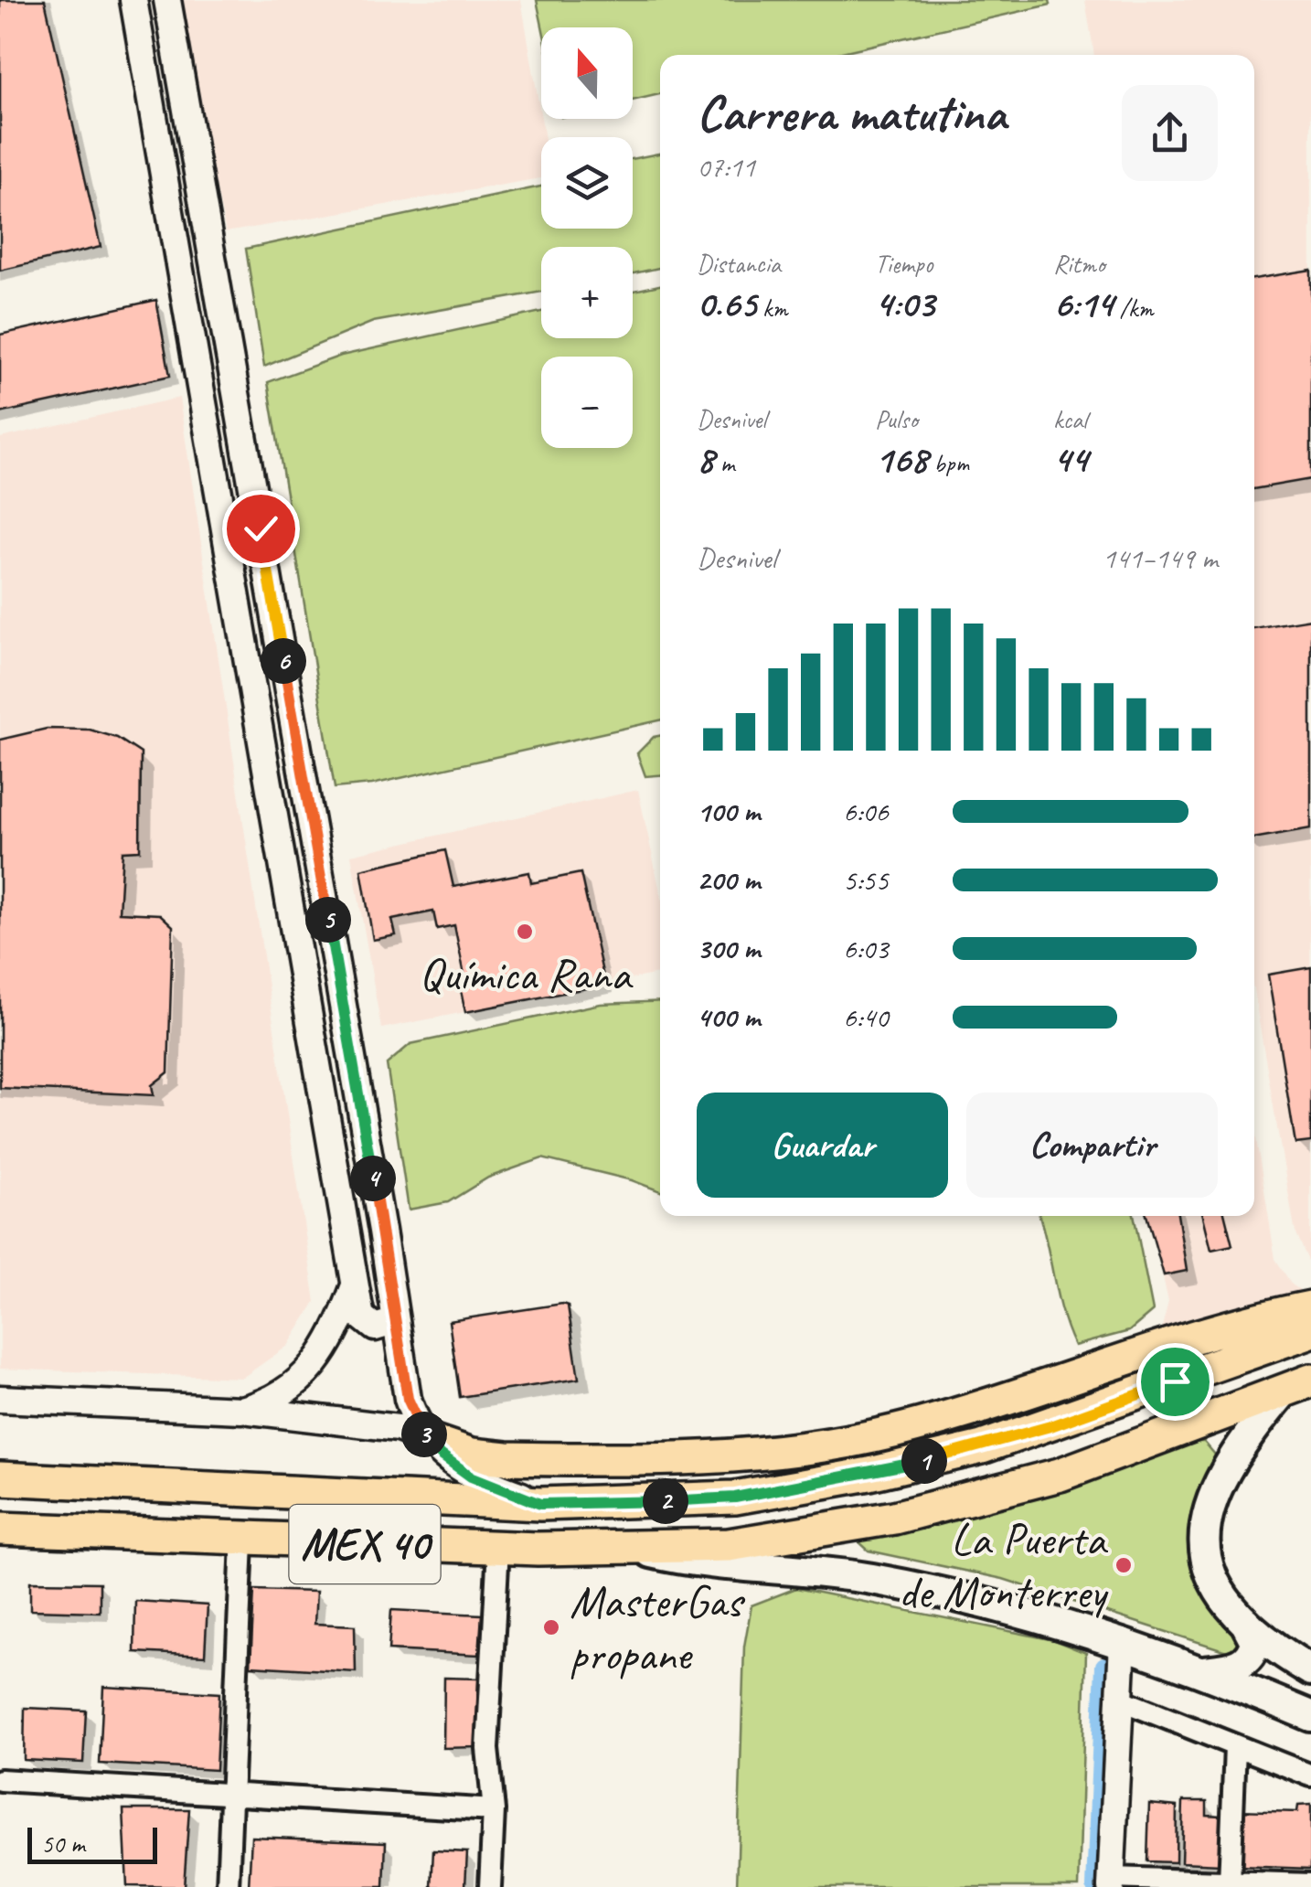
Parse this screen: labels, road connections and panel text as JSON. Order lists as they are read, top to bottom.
{
  "streets": {
    "main road": ["MEX 40"]
  },
  "places": ["Química Rana", "La Puerta de Monterrey", "MasterGas propane"],
  "scale_bar": "50 m",
  "north": "top",
  "page": {
    "map_buttons": ["+", "−"],
    "heading": ["Carrera matutina", "07:11"],
    "stats": [
      ["Distancia", "0.65 km"],
      ["Tiempo", "4:03"],
      ["Ritmo", "6:14 /km"],
      ["Desnivel", "8 m"],
      ["Pulso", "168 bpm"],
      ["kcal", "44"]
    ],
    "chart": ["Desnivel", "141–149 m"],
    "pins": [
      "6",
      "5",
      "4",
      "3",
      "1",
      "2"
    ],
    "list": [
      {
        "name": "100 m",
        "note": "6:06"
      },
      {
        "name": "200 m",
        "note": "5:55"
      },
      {
        "name": "300 m",
        "note": "6:03"
      },
      {
        "name": "400 m",
        "note": "6:40"
      }
    ],
    "buttons": ["Guardar", "Compartir"],
    "scale": "50 m"
  }
}
